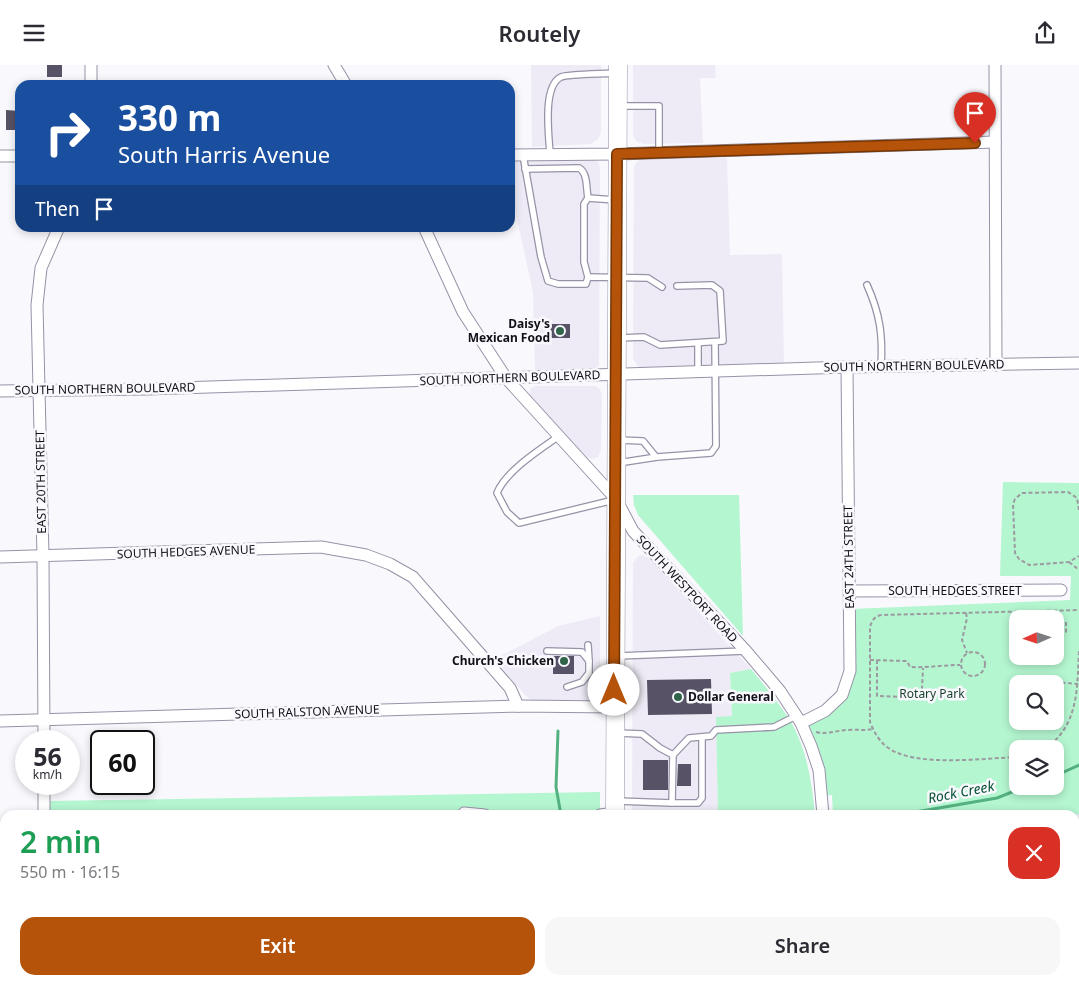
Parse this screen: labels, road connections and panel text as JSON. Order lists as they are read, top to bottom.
{
  "streets": {
    "street": [
      "SOUTH NORTHERN BOULEVARD",
      "EAST 20TH STREET",
      "SOUTH HEDGES AVENUE",
      "EAST 24TH STREET",
      "SOUTH WESTPORT ROAD",
      "SOUTH HEDGES STREET",
      "SOUTH RALSTON AVENUE"
    ]
  },
  "crossings": [
    ["SOUTH NORTHERN BOULEVARD", "EAST 20TH STREET"],
    ["SOUTH NORTHERN BOULEVARD", "EAST 24TH STREET"],
    ["SOUTH NORTHERN BOULEVARD", "SOUTH WESTPORT ROAD"],
    ["EAST 20TH STREET", "SOUTH HEDGES AVENUE"],
    ["EAST 20TH STREET", "SOUTH RALSTON AVENUE"],
    ["SOUTH HEDGES AVENUE", "SOUTH RALSTON AVENUE"],
    ["EAST 24TH STREET", "SOUTH WESTPORT ROAD"],
    ["EAST 24TH STREET", "SOUTH HEDGES STREET"]
  ],
  "water": ["Rock Creek"],
  "parks": ["Rotary Park"],
  "places": ["Daisy's Mexican Food", "Church's Chicken", "Dollar General"],
  "north": "left",
  "page": {
    "header": "Routely",
    "turn": ["330 m", "South Harris Avenue"],
    "then": "Then",
    "speed": "56 km/h",
    "limit": "60",
    "heading": ["2 min", "550 m · 16:15"],
    "buttons": ["Exit", "Share"]
  }
}
